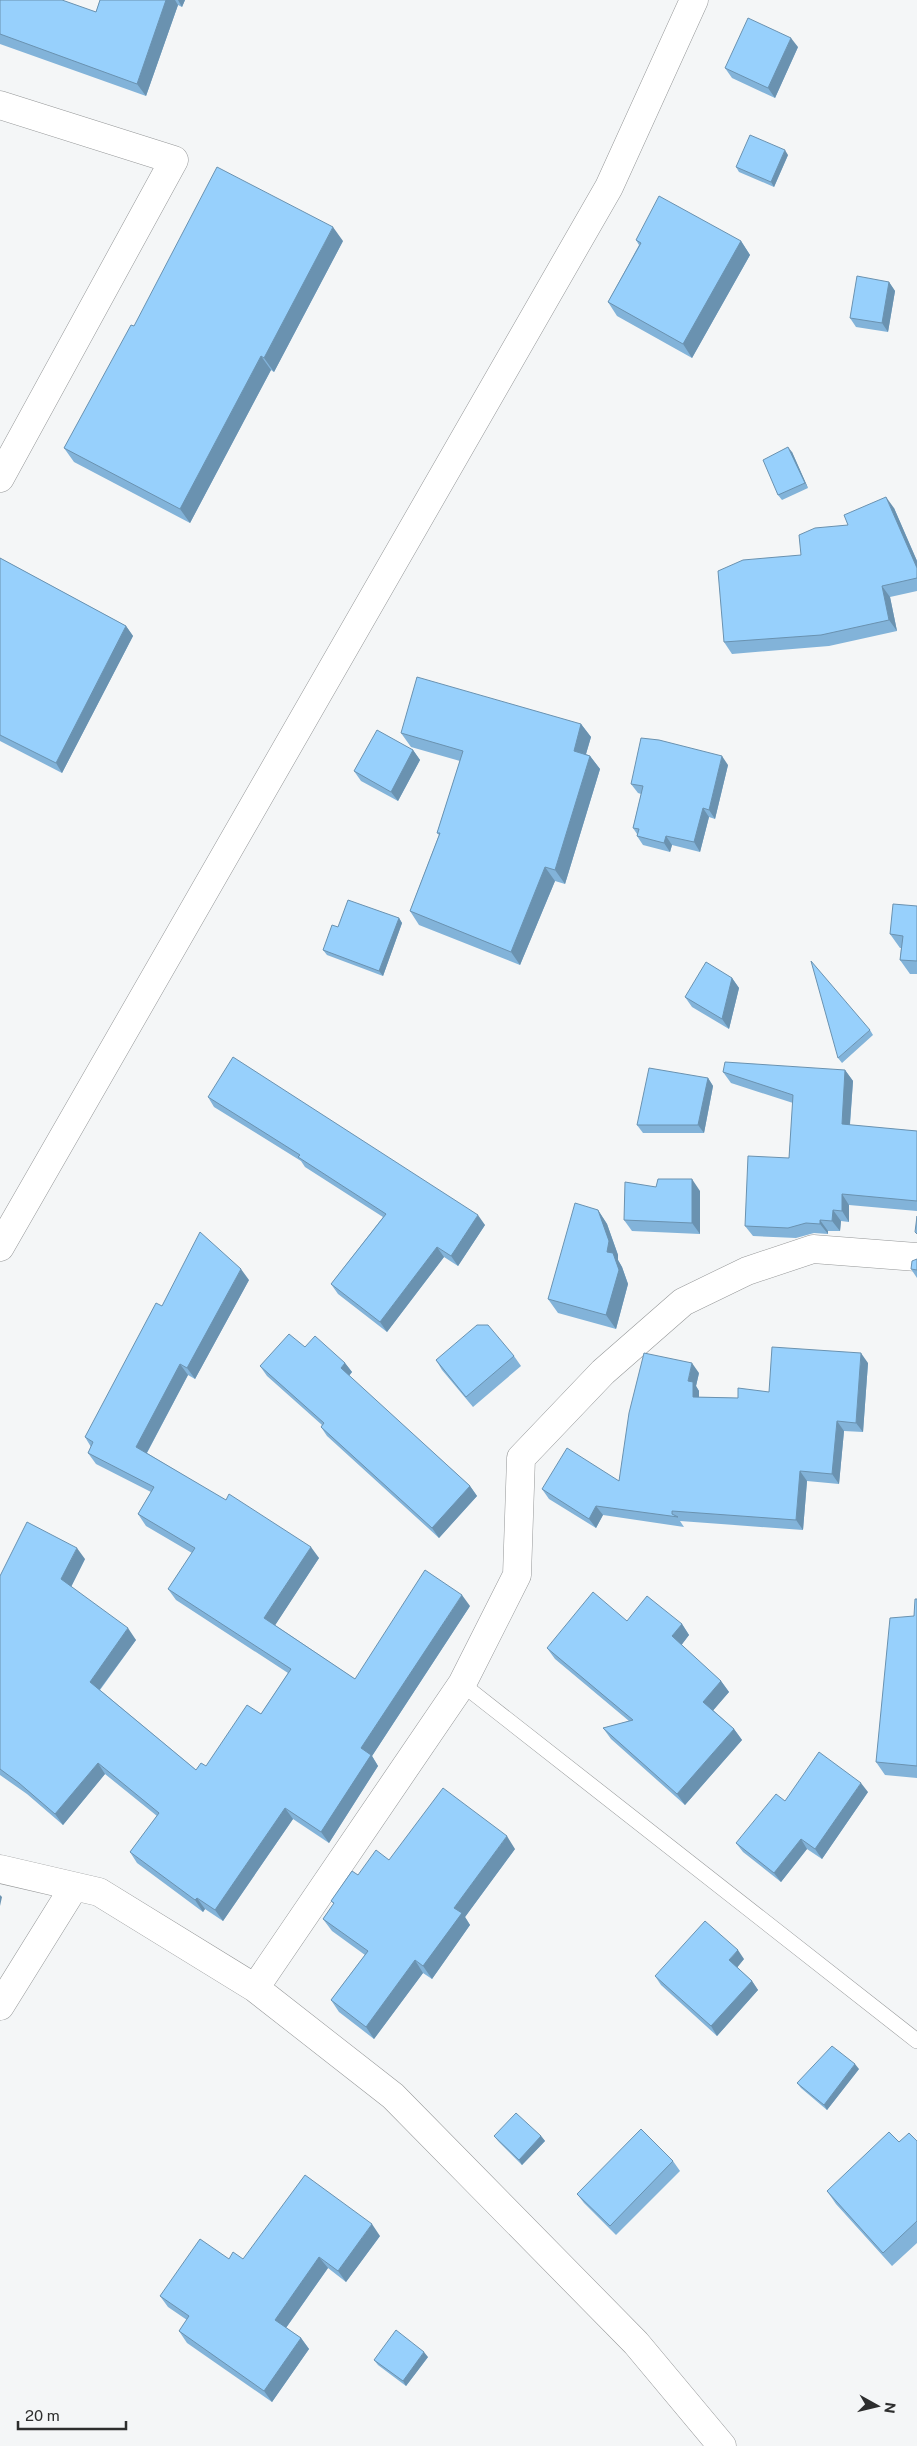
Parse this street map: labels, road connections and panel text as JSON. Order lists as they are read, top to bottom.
{
  "scale_bar": "20 m",
  "north": "right"
}
